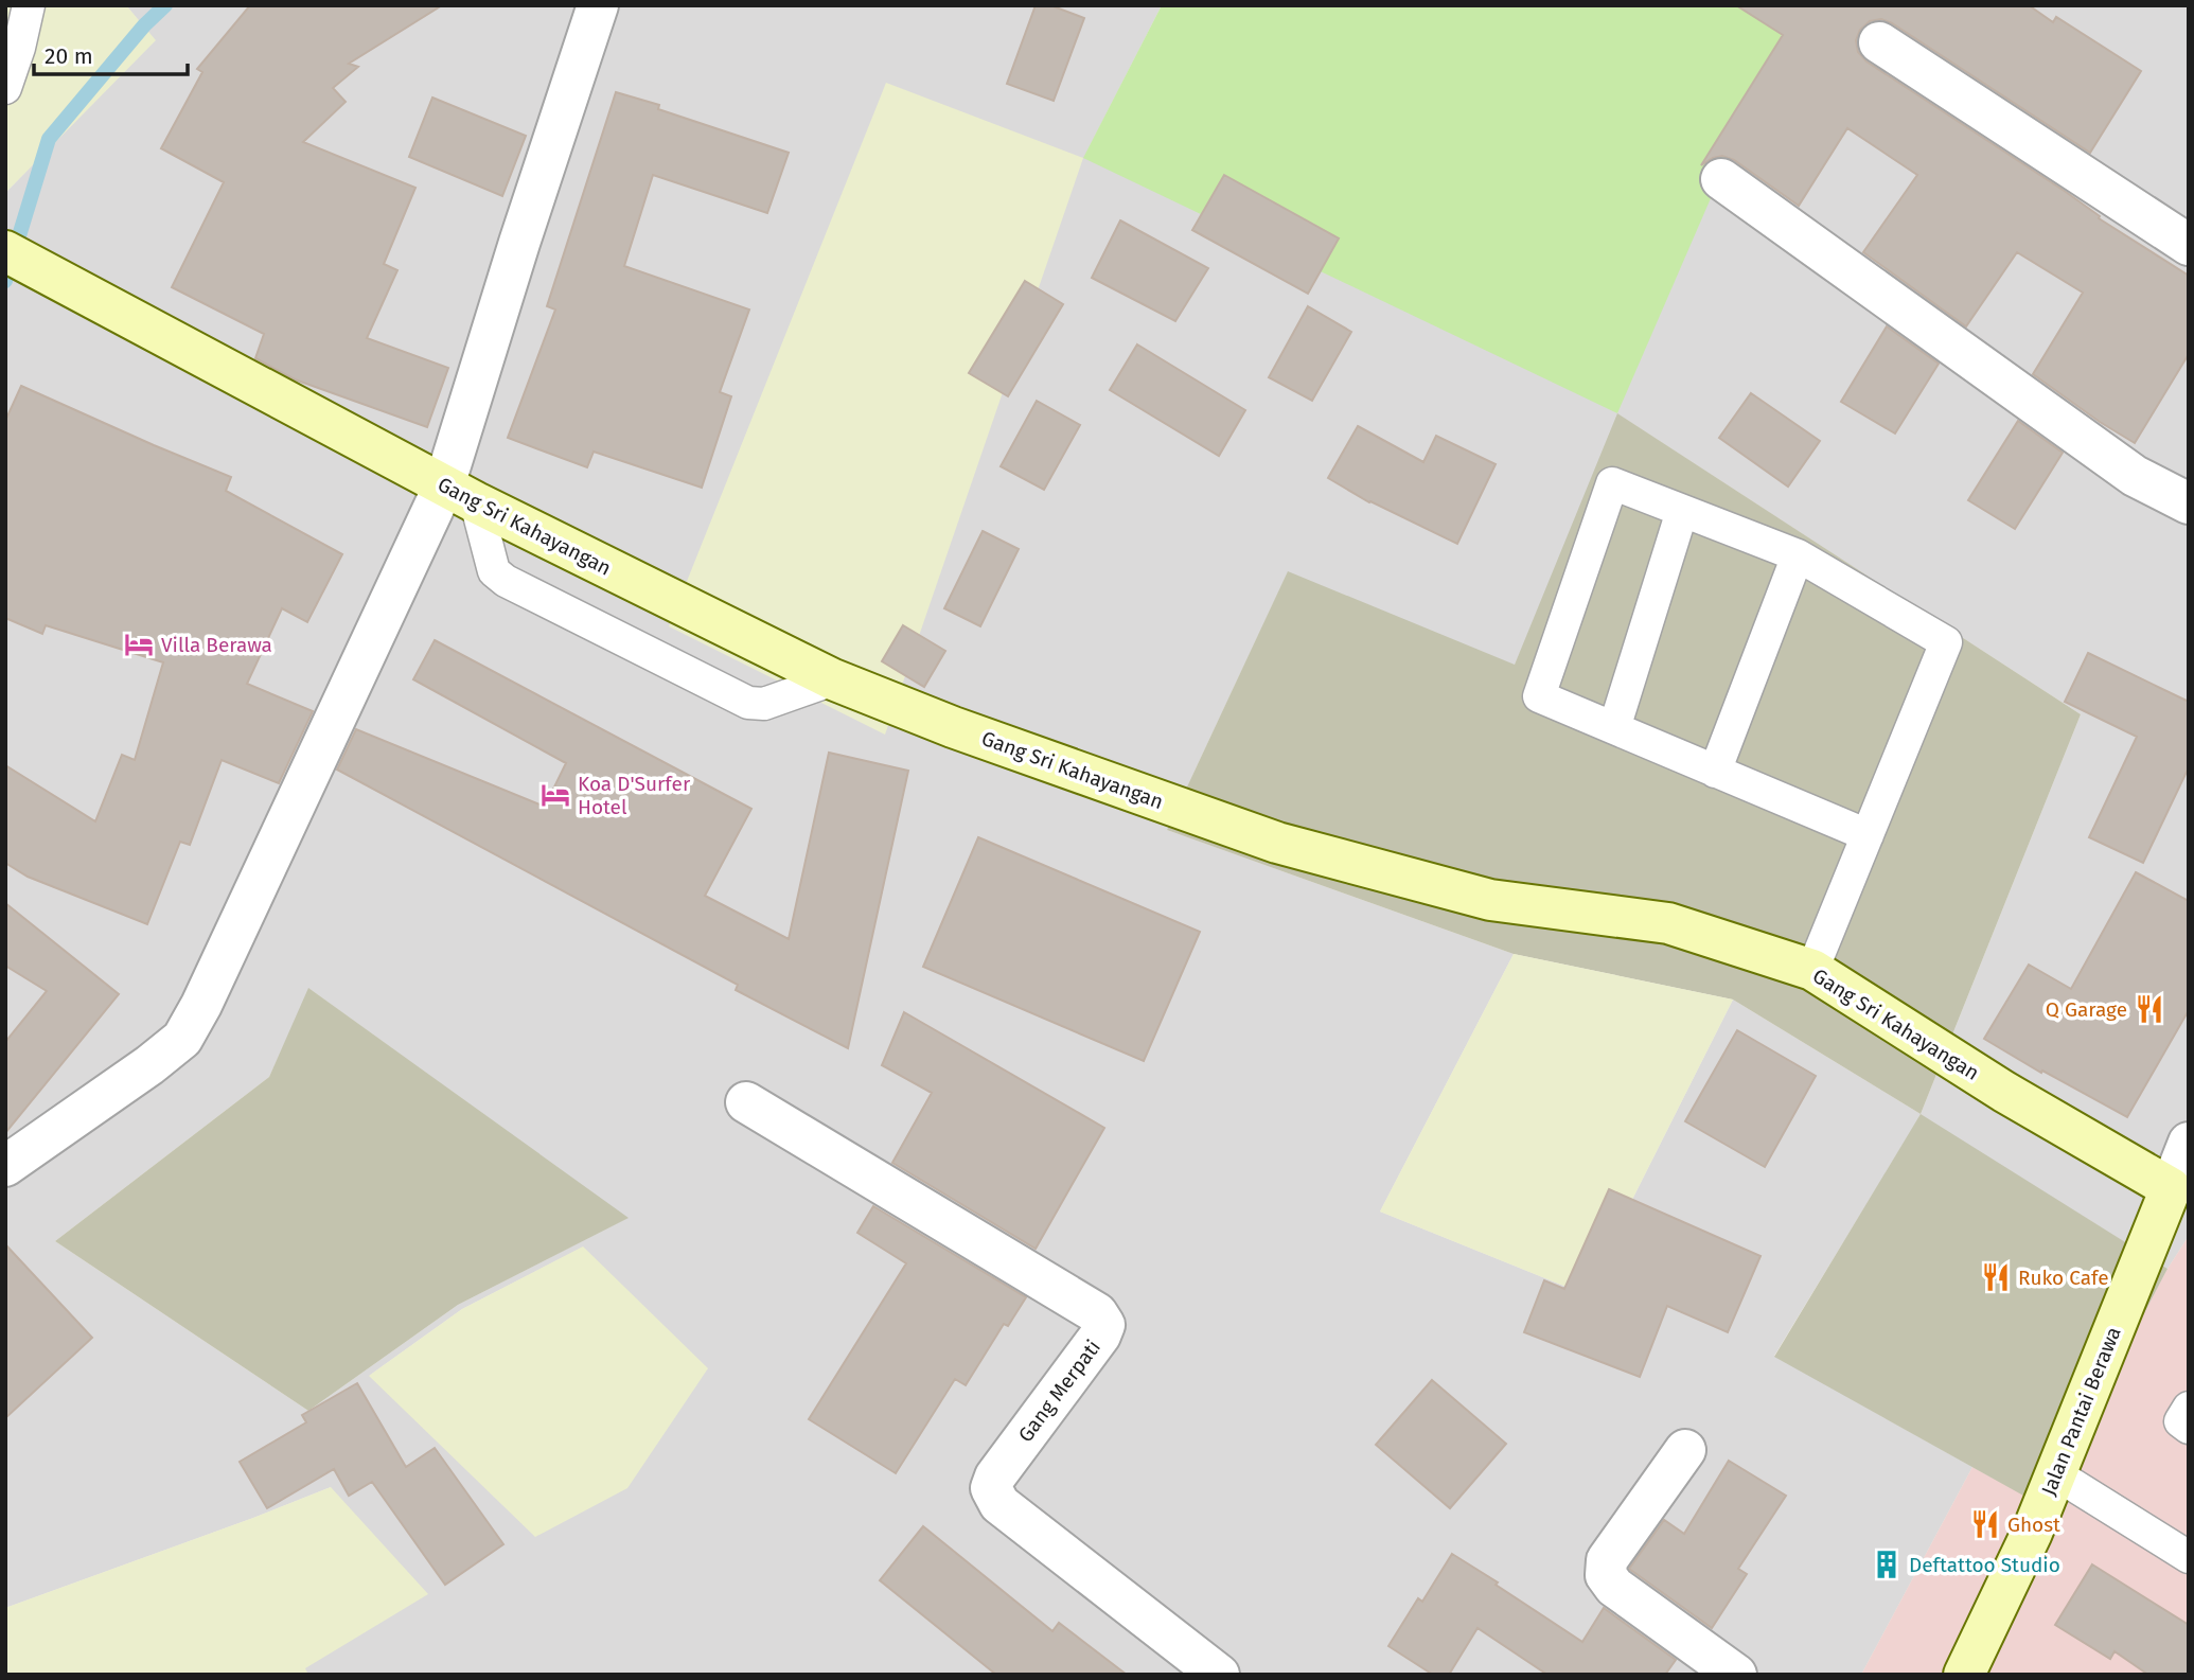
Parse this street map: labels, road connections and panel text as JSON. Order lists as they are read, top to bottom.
{
  "streets": {
    "street": ["Gang Sri Kahayangan", "Gang Merpati", "Jalan Pantai Berawa"]
  },
  "crossings": [
    ["Gang Sri Kahayangan", "Jalan Pantai Berawa"]
  ],
  "places": {
    "hotel": ["Villa Berawa", "Koa D'Surfer Hotel"],
    "restaurant": ["Q Garage", "Ruko Cafe", "Ghost"],
    "building": ["Deftattoo Studio"]
  },
  "scale_bar": "20 m"
}
